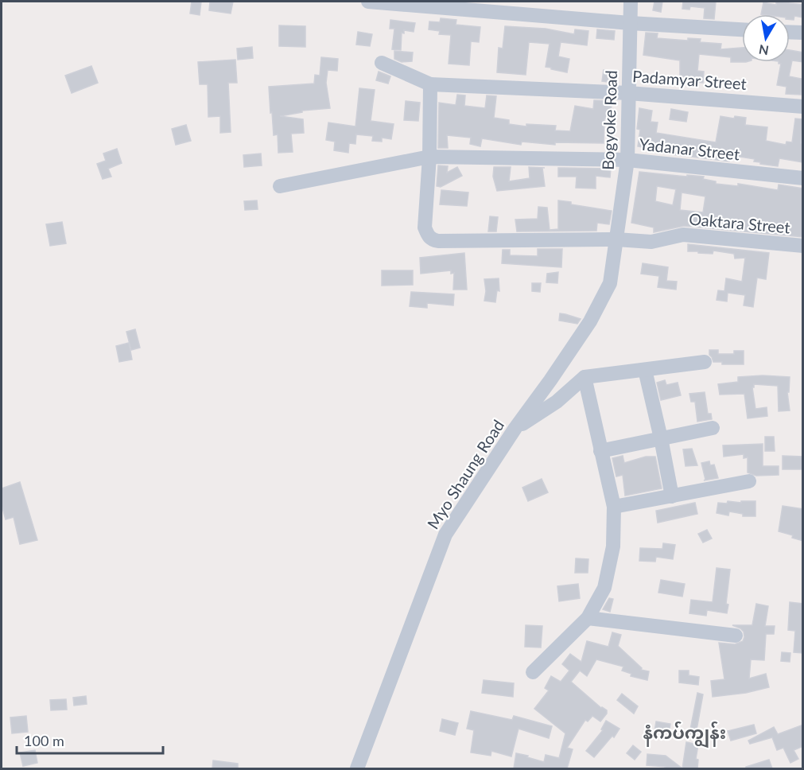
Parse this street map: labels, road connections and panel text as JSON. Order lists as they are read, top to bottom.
{
  "streets": {
    "street": [
      "Padamyar Street",
      "Bogyoke Road",
      "Yadanar Street",
      "Oaktara Street",
      "Myo Shaung Road"
    ]
  },
  "crossings": [
    ["Padamyar Street", "Bogyoke Road"],
    ["Bogyoke Road", "Yadanar Street"],
    ["Bogyoke Road", "Oaktara Street"],
    ["Bogyoke Road", "Myo Shaung Road"],
    ["Yadanar Street", "Oaktara Street"],
    ["Oaktara Street", "Myo Shaung Road"]
  ],
  "districts": ["နံကပ်ကျွန်း"],
  "scale_bar": "100 m",
  "north": "bottom"
}
